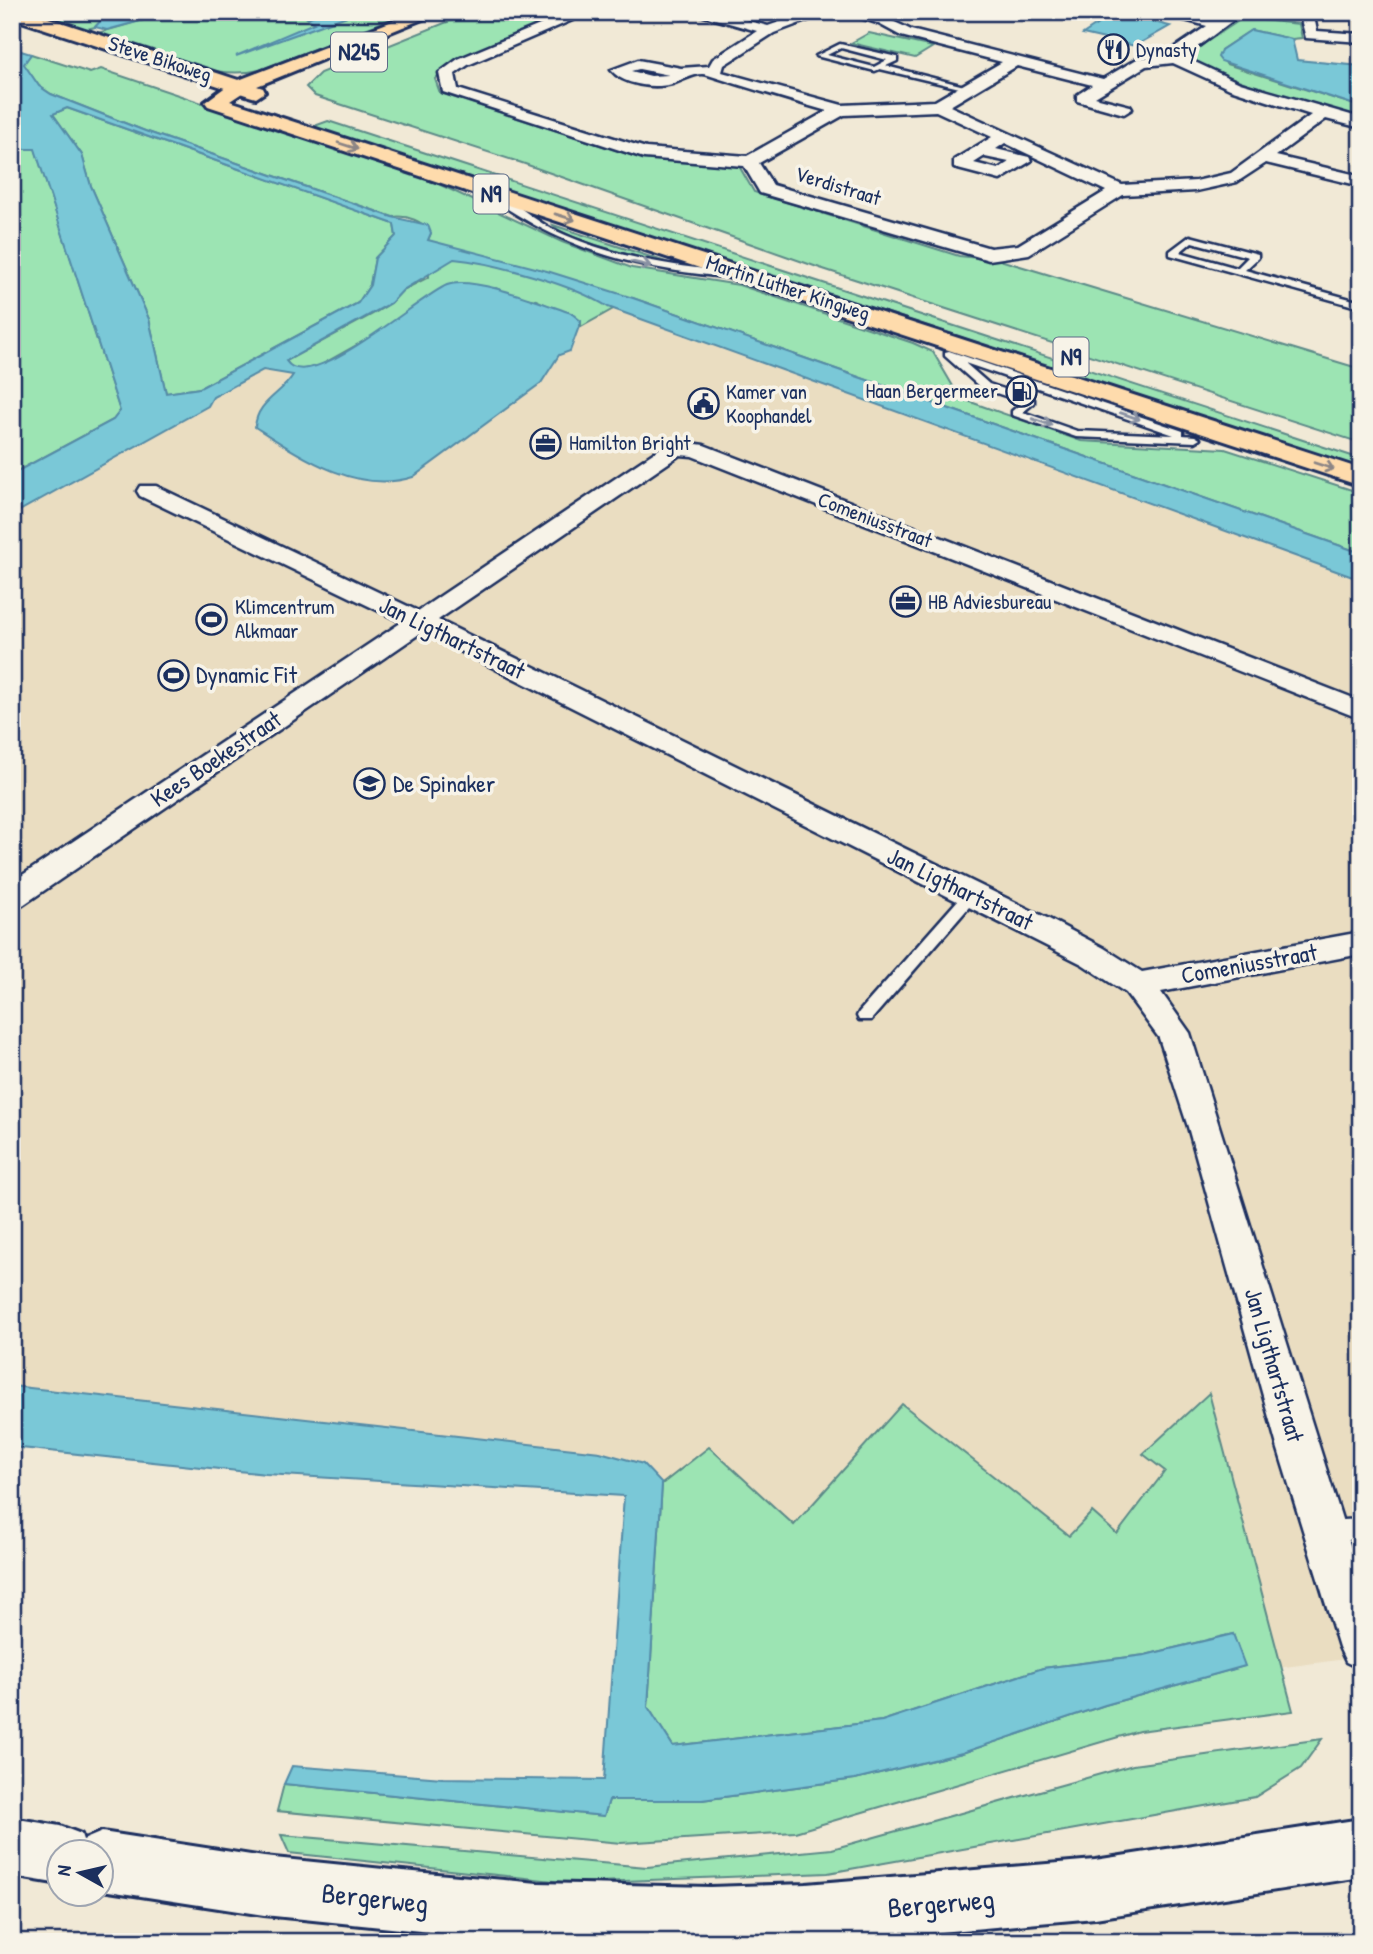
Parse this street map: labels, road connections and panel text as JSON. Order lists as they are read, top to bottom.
{
  "streets": {
    "main road": [
      "N245",
      "Steve Bikoweg",
      "N9",
      "Martin Luther Kingweg",
      "Bergerweg"
    ],
    "street": [
      "Verdistraat",
      "Comeniusstraat",
      "Jan Ligthartstraat",
      "Kees Boekestraat"
    ]
  },
  "crossings": [
    ["N245", "Steve Bikoweg"],
    ["N245", "Martin Luther Kingweg"],
    ["N9", "Martin Luther Kingweg"],
    ["Comeniusstraat", "Jan Ligthartstraat"],
    ["Comeniusstraat", "Kees Boekestraat"],
    ["Jan Ligthartstraat", "Kees Boekestraat"]
  ],
  "one_way": ["Martin Luther Kingweg"],
  "places": {
    "restaurant": ["Dynasty"],
    "fuel station": ["Haan Bergermeer"],
    "public building": ["Kamer van Koophandel"],
    "office": ["Hamilton Bright", "HB Adviesbureau"],
    "sports": ["Klimcentrum Alkmaar", "Dynamic Fit"],
    "school or university": ["De Spinaker"]
  },
  "north": "left"
}
